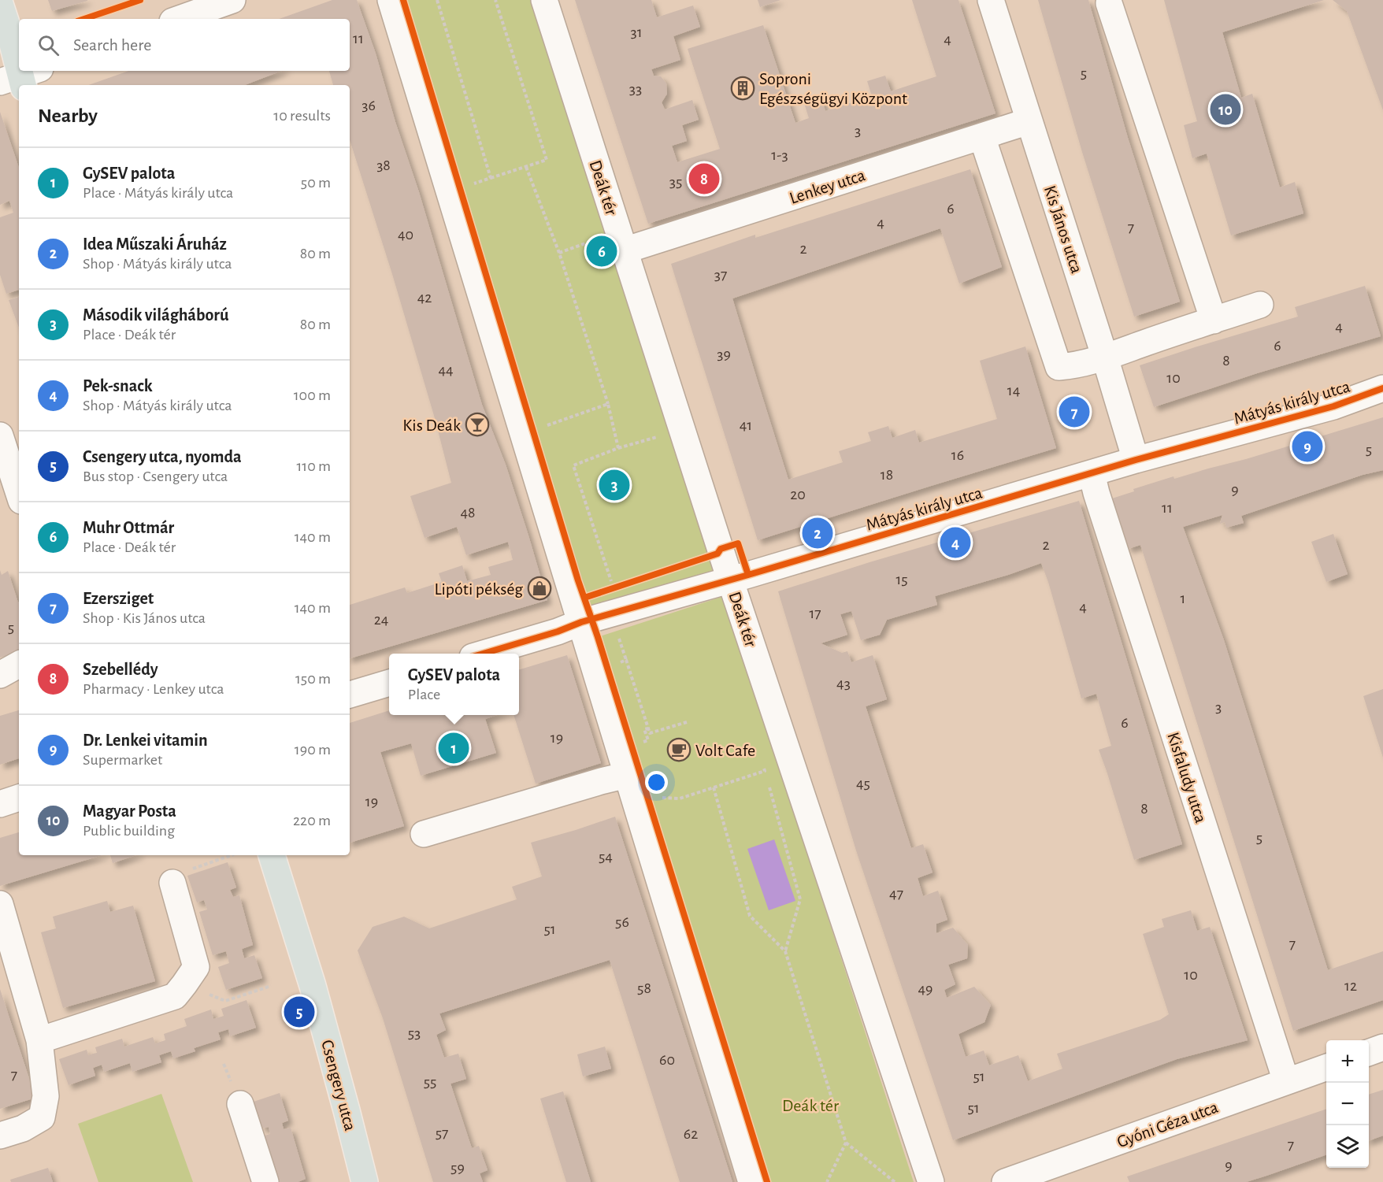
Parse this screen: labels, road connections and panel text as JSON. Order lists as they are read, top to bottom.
{
  "streets": {
    "main road": ["Csengery utca"],
    "street": [
      "Lenkey utca",
      "Deák tér",
      "Kis János utca",
      "Mátyás király utca",
      "Kisfaludy utca",
      "Gyóni Géza utca"
    ]
  },
  "crossings": [
    ["Lenkey utca", "Deák tér"],
    ["Lenkey utca", "Kis János utca"],
    ["Deák tér", "Mátyás király utca"],
    ["Kis János utca", "Mátyás király utca"],
    ["Mátyás király utca", "Kisfaludy utca"],
    ["Kisfaludy utca", "Gyóni Géza utca"]
  ],
  "parks": ["Deák tér"],
  "places": {
    "building": ["Soproni Egészségügyi Központ"],
    "bar": ["Kis Deák"],
    "shop": ["Lipóti pékség"],
    "cafe": ["Volt Cafe"]
  },
  "house_numbers": [
    "31",
    "11",
    "4",
    "5",
    "33",
    "36",
    "3",
    "1-3",
    "38",
    "35",
    "6",
    "4",
    "7",
    "40",
    "2",
    "37",
    "42",
    "4",
    "6",
    "39",
    "8",
    "44",
    "10",
    "14",
    "41",
    "5",
    "16",
    "18",
    "9",
    "20",
    "11",
    "48",
    "2",
    "15",
    "1",
    "4",
    "17",
    "24",
    "5",
    "43",
    "3",
    "6",
    "19",
    "45",
    "19",
    "8",
    "5",
    "54",
    "47",
    "56",
    "51",
    "7",
    "10",
    "12",
    "58",
    "49",
    "53",
    "60",
    "7",
    "51",
    "55",
    "51",
    "57",
    "62",
    "7",
    "9",
    "59"
  ],
  "page": {
    "search": "Search here",
    "heading": ["Nearby", "10 results"],
    "pins": [
      "10",
      "8",
      "6",
      "7",
      "9",
      "3",
      "2",
      "4",
      "1",
      "5"
    ],
    "list": [
      {
        "mark": "1",
        "name": "GySEV palota",
        "note": "Place · Mátyás király utca",
        "value": "50 m"
      },
      {
        "mark": "2",
        "name": "Idea Műszaki Áruház",
        "note": "Shop · Mátyás király utca",
        "value": "80 m"
      },
      {
        "mark": "3",
        "name": "Második világháború",
        "note": "Place · Deák tér",
        "value": "80 m"
      },
      {
        "mark": "4",
        "name": "Pek-snack",
        "note": "Shop · Mátyás király utca",
        "value": "100 m"
      },
      {
        "mark": "5",
        "name": "Csengery utca, nyomda",
        "note": "Bus stop · Csengery utca",
        "value": "110 m"
      },
      {
        "mark": "6",
        "name": "Muhr Ottmár",
        "note": "Place · Deák tér",
        "value": "140 m"
      },
      {
        "mark": "7",
        "name": "Ezersziget",
        "note": "Shop · Kis János utca",
        "value": "140 m"
      },
      {
        "mark": "8",
        "name": "Szebellédy",
        "note": "Pharmacy · Lenkey utca",
        "value": "150 m"
      },
      {
        "mark": "9",
        "name": "Dr. Lenkei vitamin",
        "note": "Supermarket",
        "value": "190 m"
      },
      {
        "mark": "10",
        "name": "Magyar Posta",
        "note": "Public building",
        "value": "220 m"
      }
    ],
    "popup": ["GySEV palota", "Place"],
    "map_buttons": ["+", "−"]
  }
}
